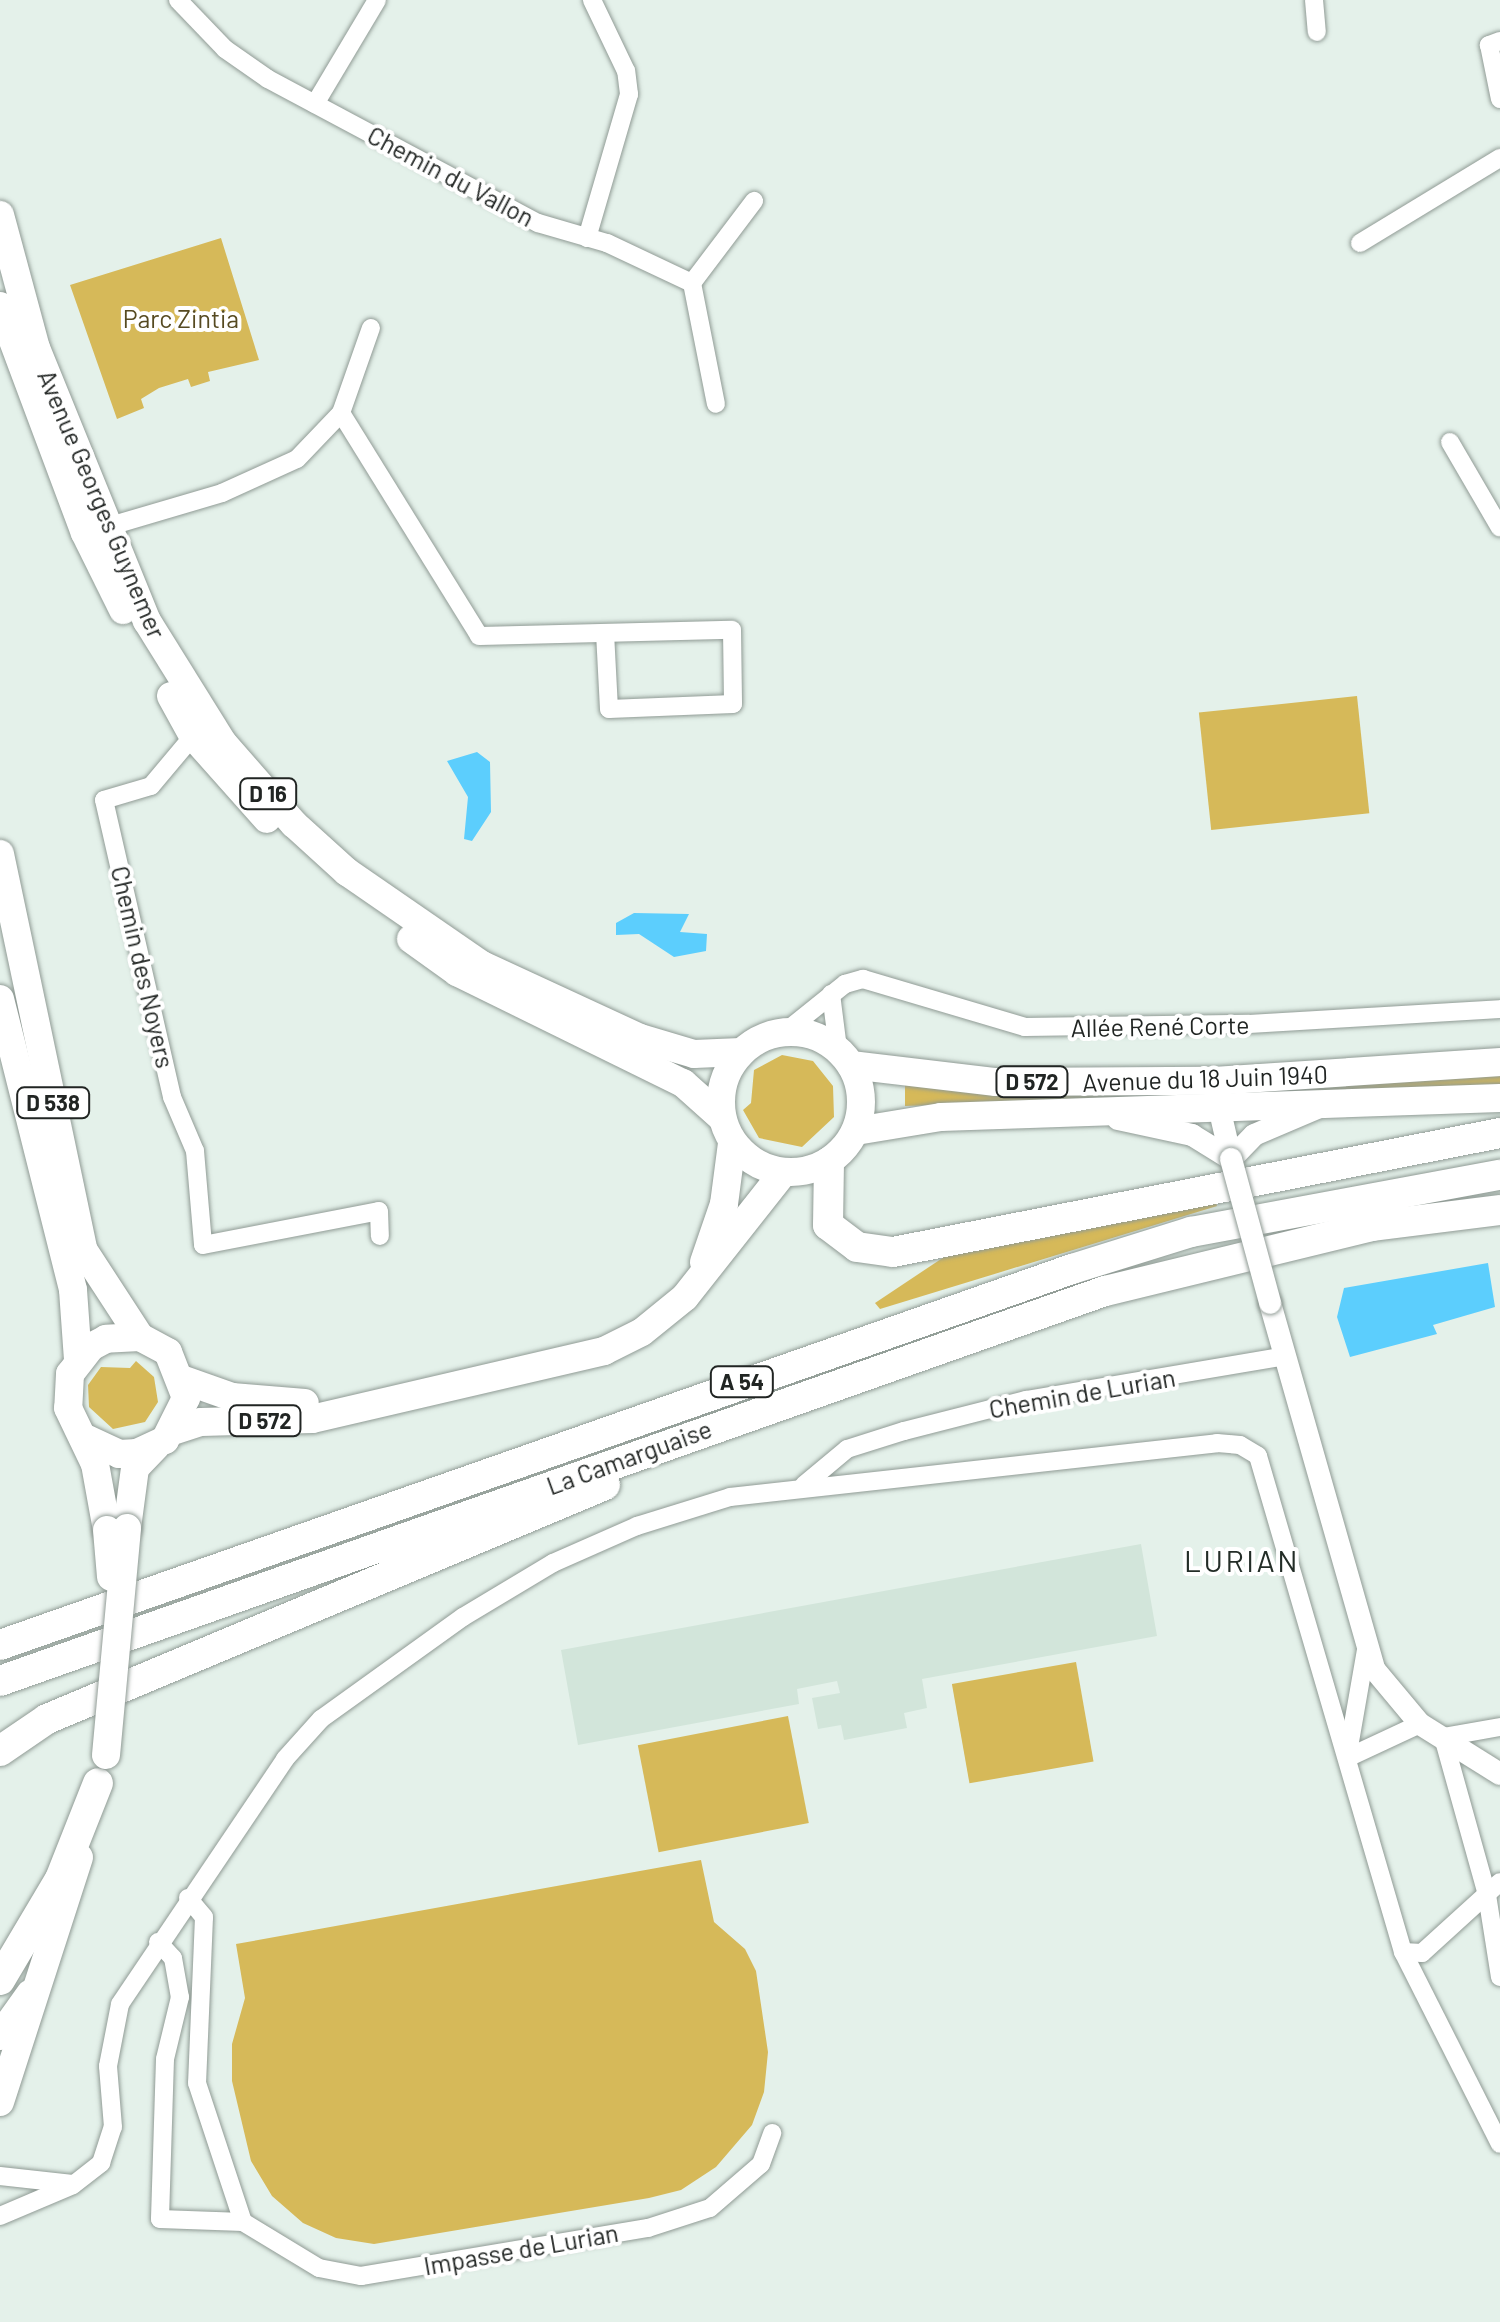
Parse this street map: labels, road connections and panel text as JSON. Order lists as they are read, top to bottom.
{
  "streets": {
    "highway": ["A 54", "La Camarguaise"],
    "main road": [
      "Avenue Georges Guynemer",
      "D 16",
      "Avenue du 18 Juin 1940",
      "D 572",
      "D 538"
    ],
    "street": [
      "Chemin du Vallon",
      "Chemin des Noyers",
      "Allée René Corte",
      "Chemin de Lurian",
      "Impasse de Lurian"
    ]
  },
  "crossings": [
    ["Avenue Georges Guynemer", "Chemin des Noyers"],
    ["Avenue Georges Guynemer", "Avenue du 18 Juin 1940"],
    ["Avenue Georges Guynemer", "D 572"],
    ["Avenue du 18 Juin 1940", "D 572"],
    ["D 572", "D 538"]
  ],
  "districts": ["LURIAN"],
  "parks": ["Parc Zintia"]
}
